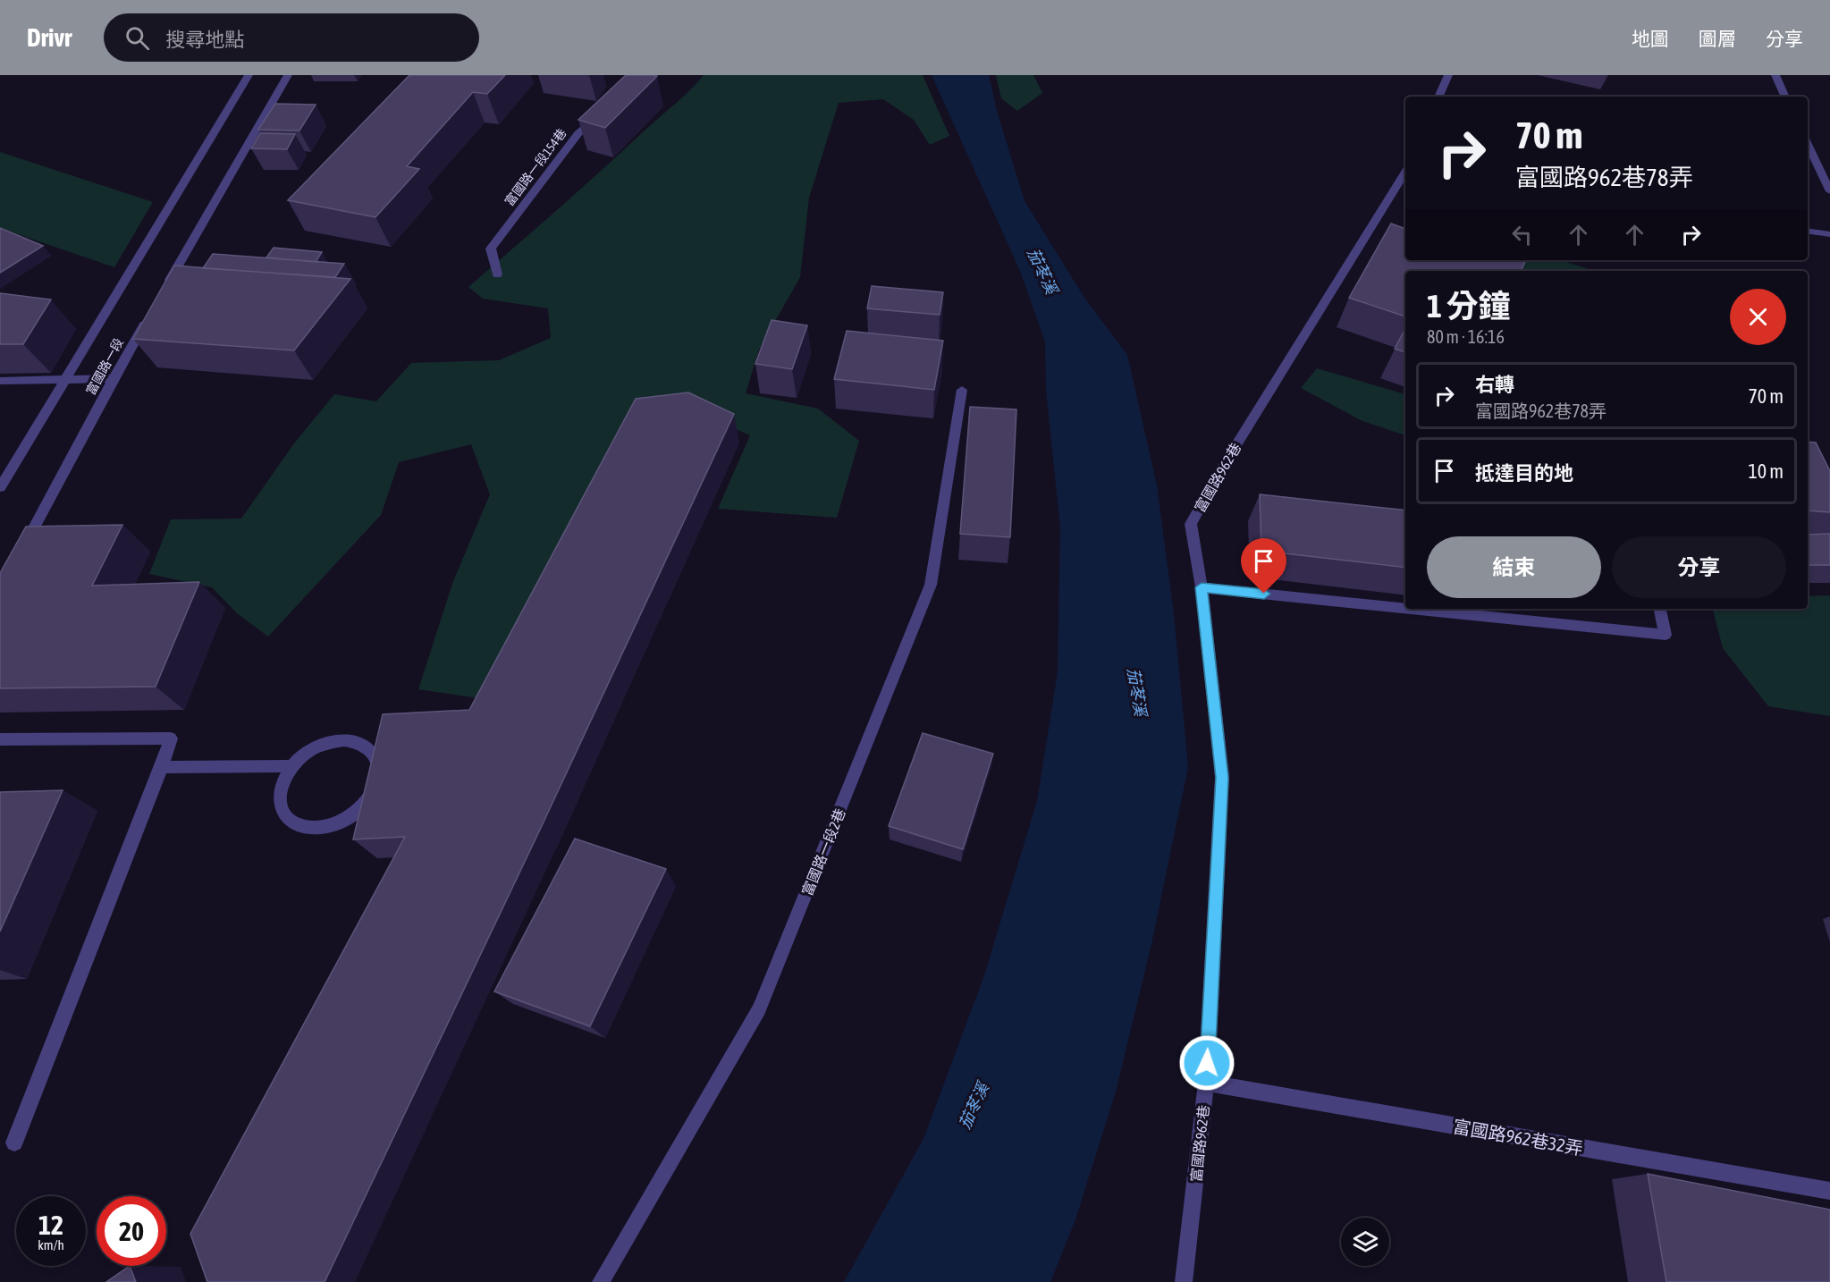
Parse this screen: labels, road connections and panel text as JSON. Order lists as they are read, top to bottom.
{
  "streets": {
    "street": [
      "富國路一段154巷",
      "富國路一段",
      "富國路962巷",
      "富國路一段2巷",
      "富國路962巷32弄"
    ]
  },
  "crossings": [
    ["富國路962巷", "富國路962巷32弄"]
  ],
  "water": ["茄苳溪"],
  "page": {
    "header": "Drivr",
    "search": "搜尋地點",
    "nav": ["地圖", "圖層", "分享"],
    "turn": ["70 m", "富國路962巷78弄"],
    "heading": ["1 分鐘", "80 m · 16:16"],
    "list": [
      {
        "name": "右轉",
        "note": "富國路962巷78弄",
        "value": "70 m"
      },
      {
        "name": "抵達目的地",
        "value": "10 m"
      }
    ],
    "buttons": ["結束", "分享"],
    "speed": "12 km/h",
    "limit": "20"
  }
}
